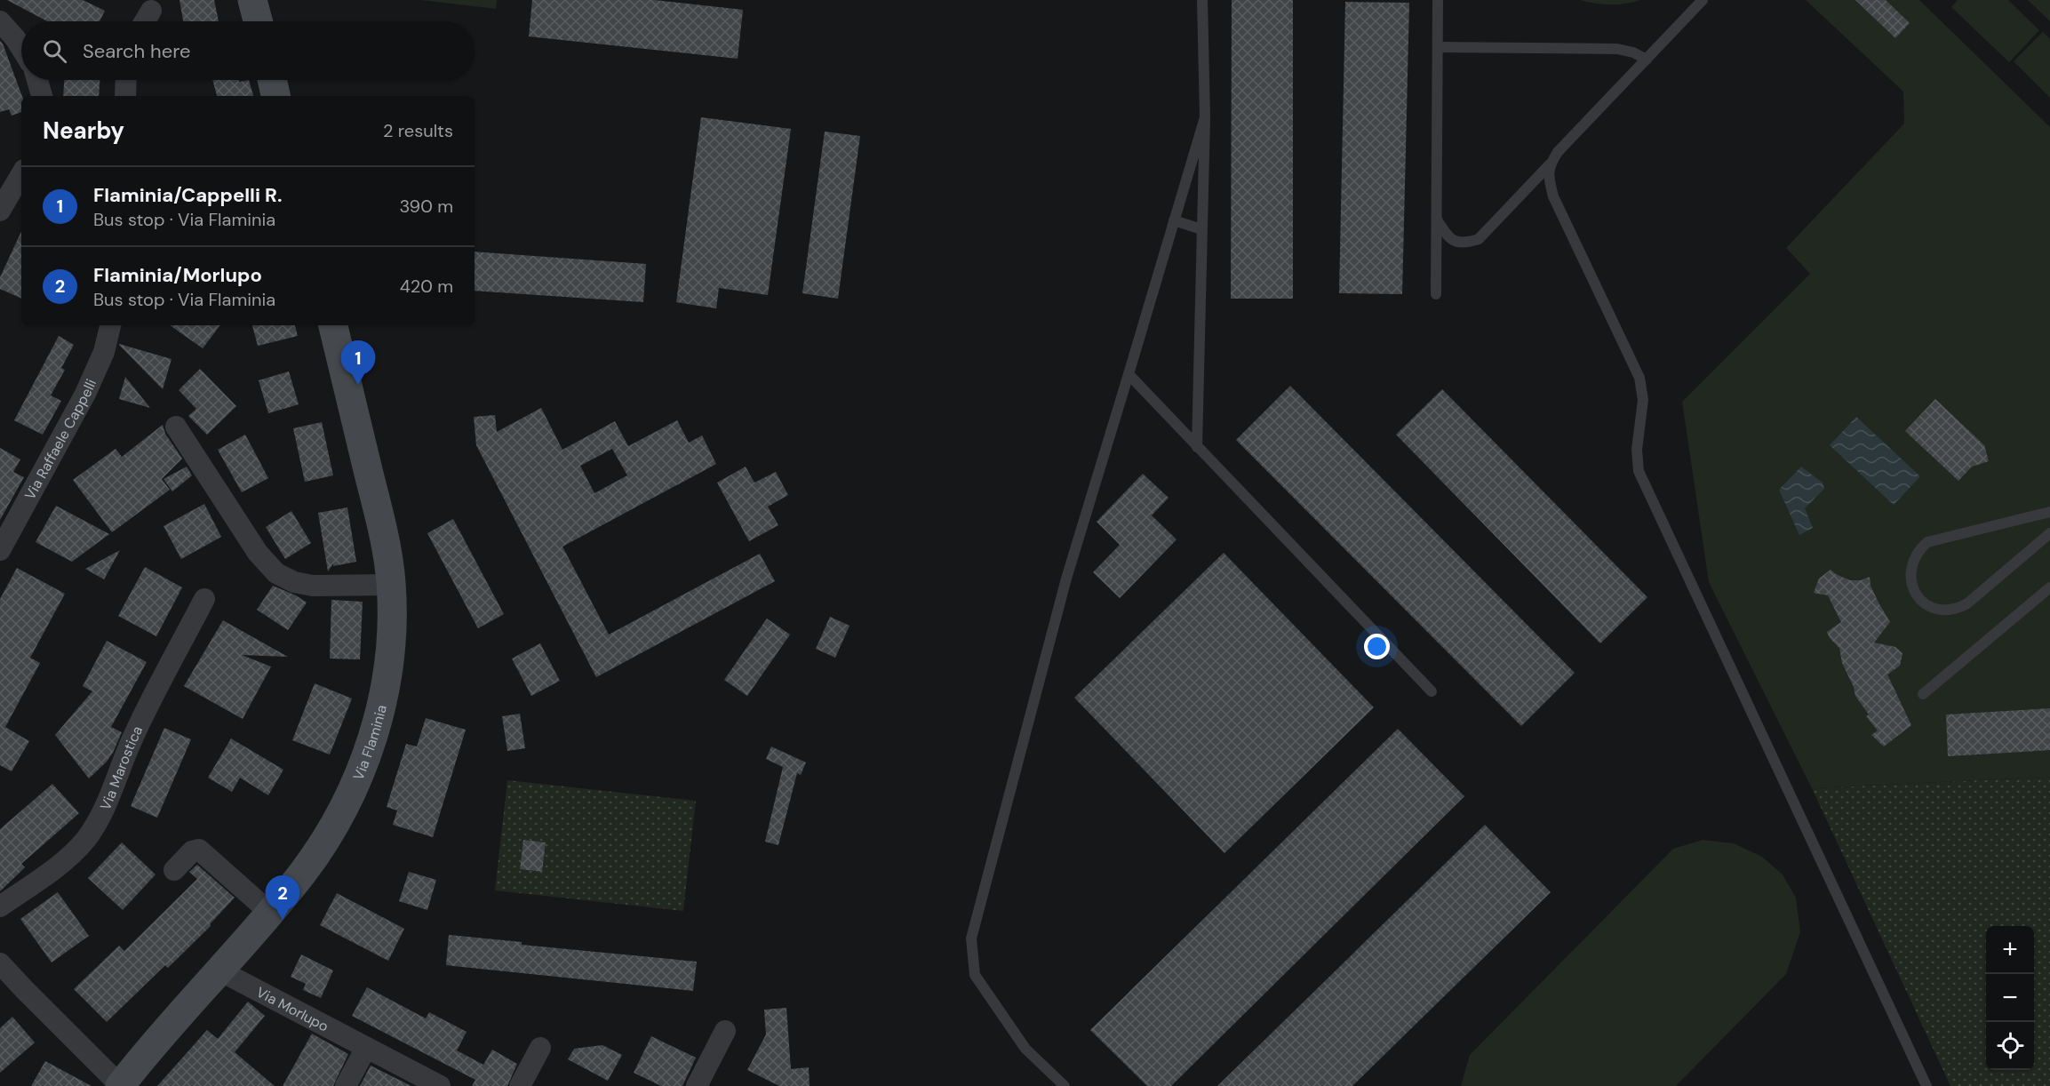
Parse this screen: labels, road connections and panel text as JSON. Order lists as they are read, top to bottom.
{
  "streets": {
    "street": [
      "Via Raffaele Cappelli",
      "Via Flaminia",
      "Via Marostica",
      "Via Morlupo"
    ]
  },
  "crossings": [
    ["Via Flaminia", "Via Morlupo"]
  ],
  "page": {
    "search": "Search here",
    "heading": ["Nearby", "2 results"],
    "list": [
      {
        "mark": "1",
        "name": "Flaminia/Cappelli R.",
        "note": "Bus stop · Via Flaminia",
        "value": "390 m"
      },
      {
        "mark": "2",
        "name": "Flaminia/Morlupo",
        "note": "Bus stop · Via Flaminia",
        "value": "420 m"
      }
    ],
    "pins": ["1", "2"],
    "map_buttons": ["+", "−"]
  }
}
